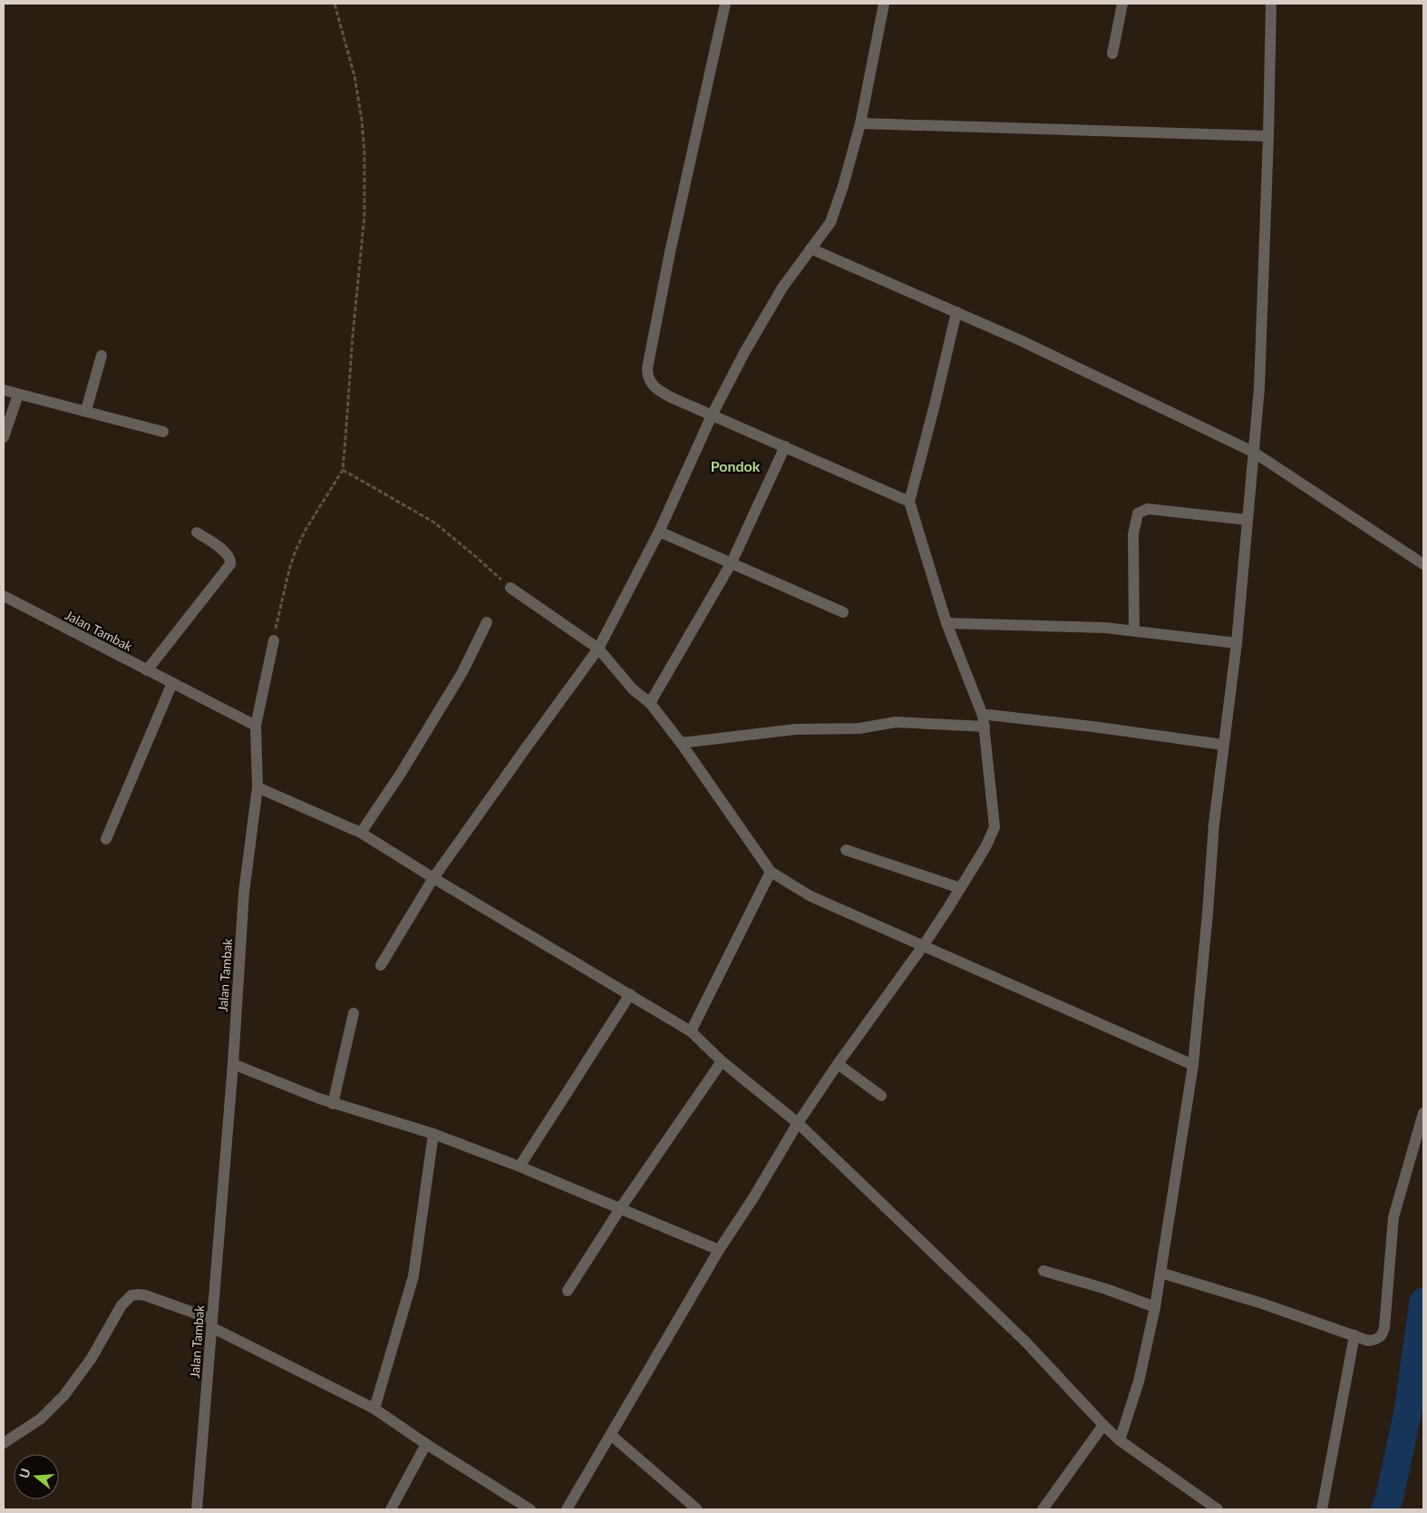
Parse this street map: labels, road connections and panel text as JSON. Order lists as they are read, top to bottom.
{
  "streets": {
    "street": ["Jalan Tambak"]
  },
  "districts": ["Pondok"],
  "north": "left"
}
